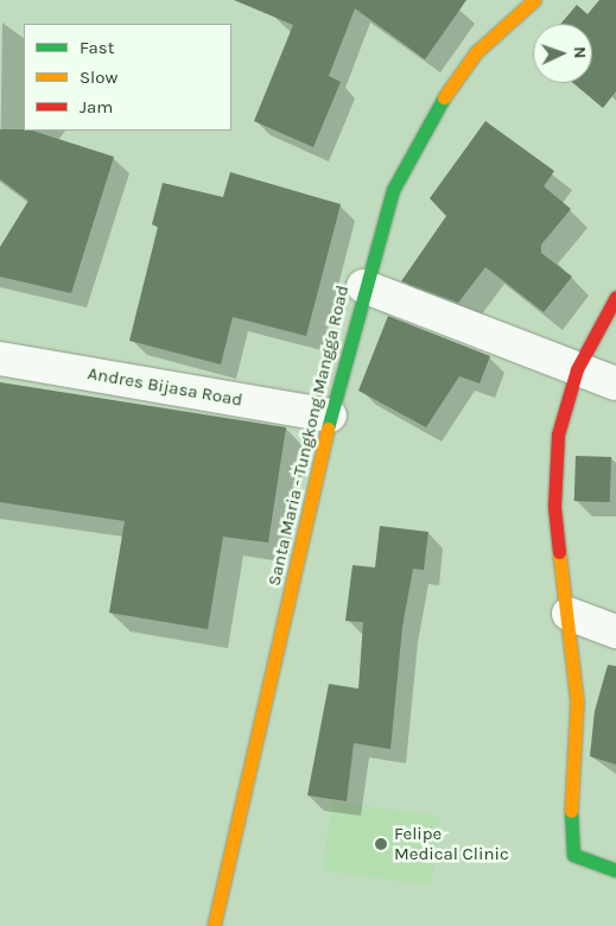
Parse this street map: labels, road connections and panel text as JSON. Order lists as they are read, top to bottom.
{
  "streets": {
    "main road": ["Santa Maria - Tungkong Mangga Road"],
    "street": ["Andres Bijasa Road"]
  },
  "crossings": [
    ["Andres Bijasa Road", "Santa Maria - Tungkong Mangga Road"]
  ],
  "places": ["Felipe Medical Clinic"],
  "legend": ["Fast", "Slow", "Jam"],
  "north": "right"
}
